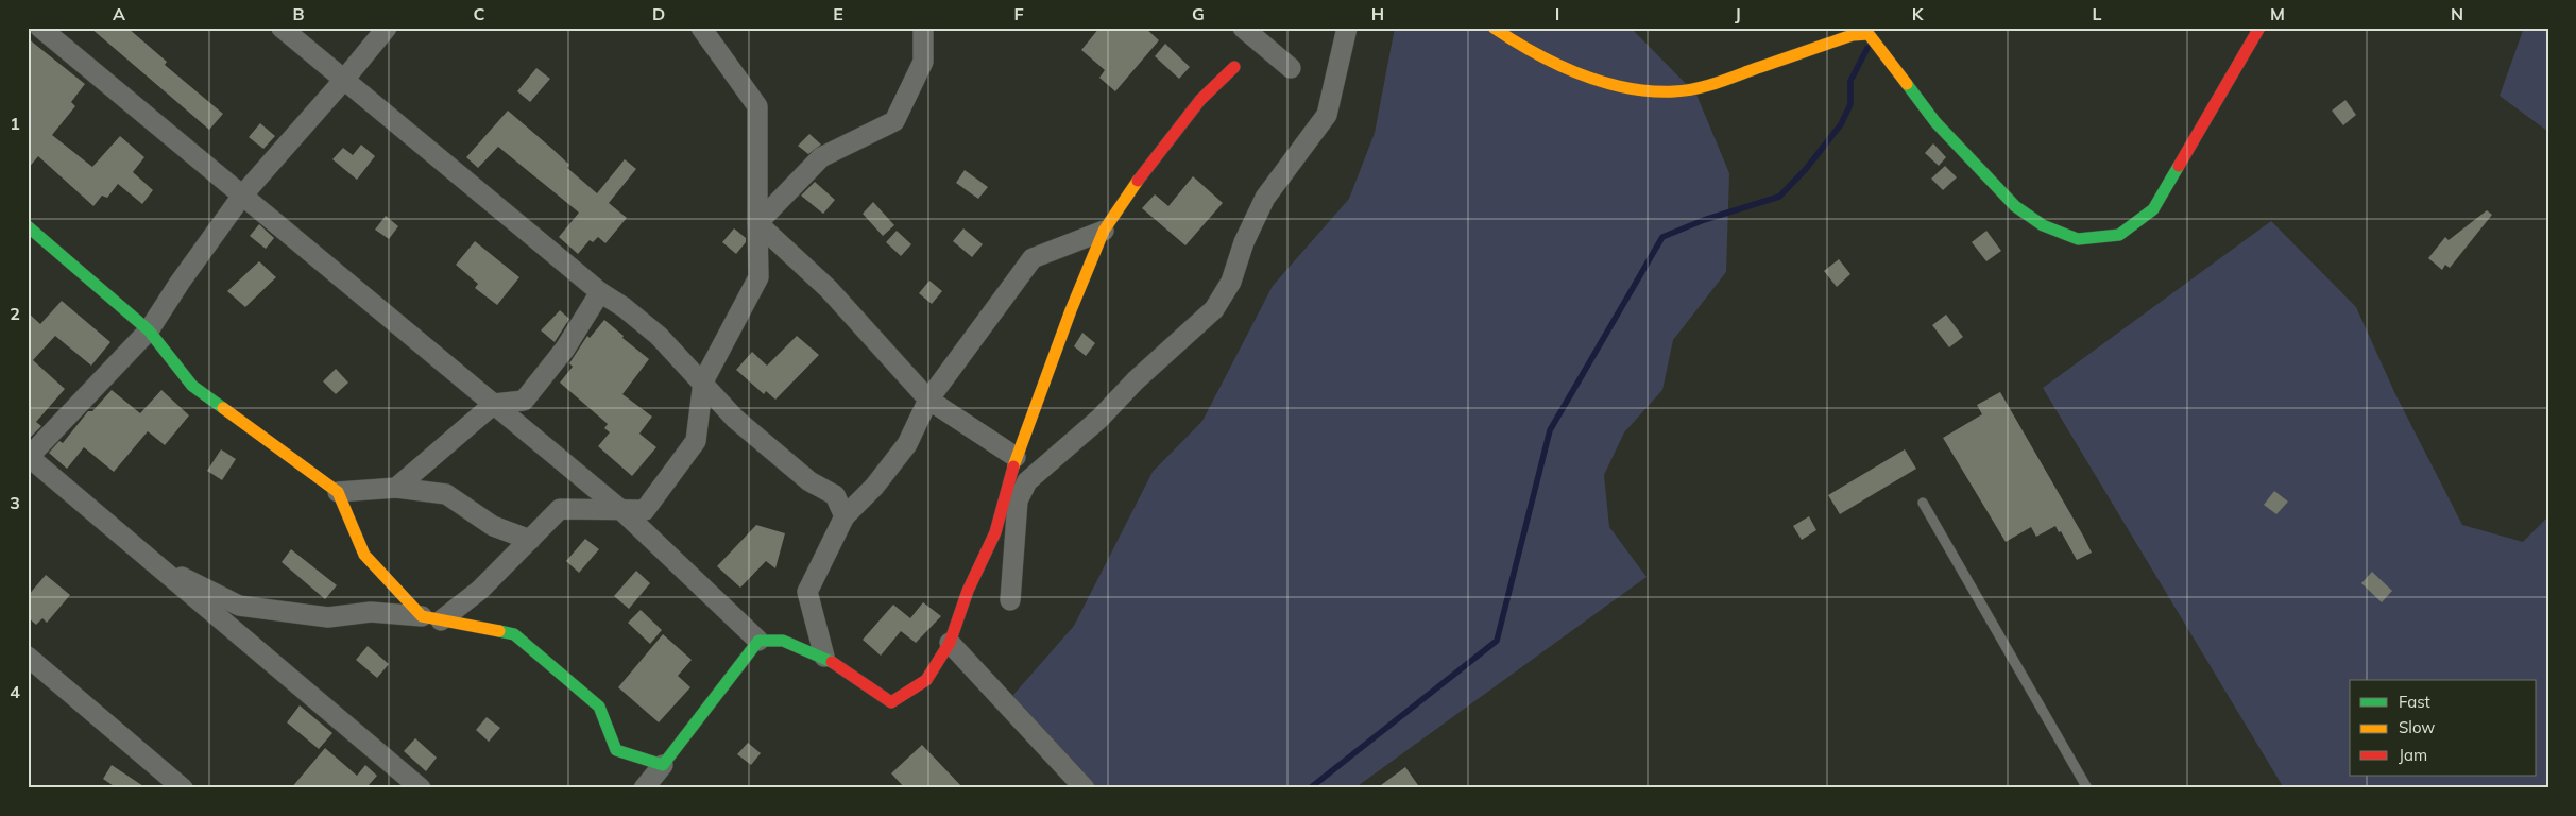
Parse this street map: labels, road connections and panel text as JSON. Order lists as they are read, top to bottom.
{
  "legend": ["Fast", "Slow", "Jam"],
  "grid": {
    "columns": [
      "A",
      "B",
      "C",
      "D",
      "E",
      "F",
      "G",
      "H",
      "I",
      "J",
      "K",
      "L",
      "M",
      "N"
    ],
    "rows": [
      "1",
      "2",
      "3",
      "4"
    ]
  }
}
